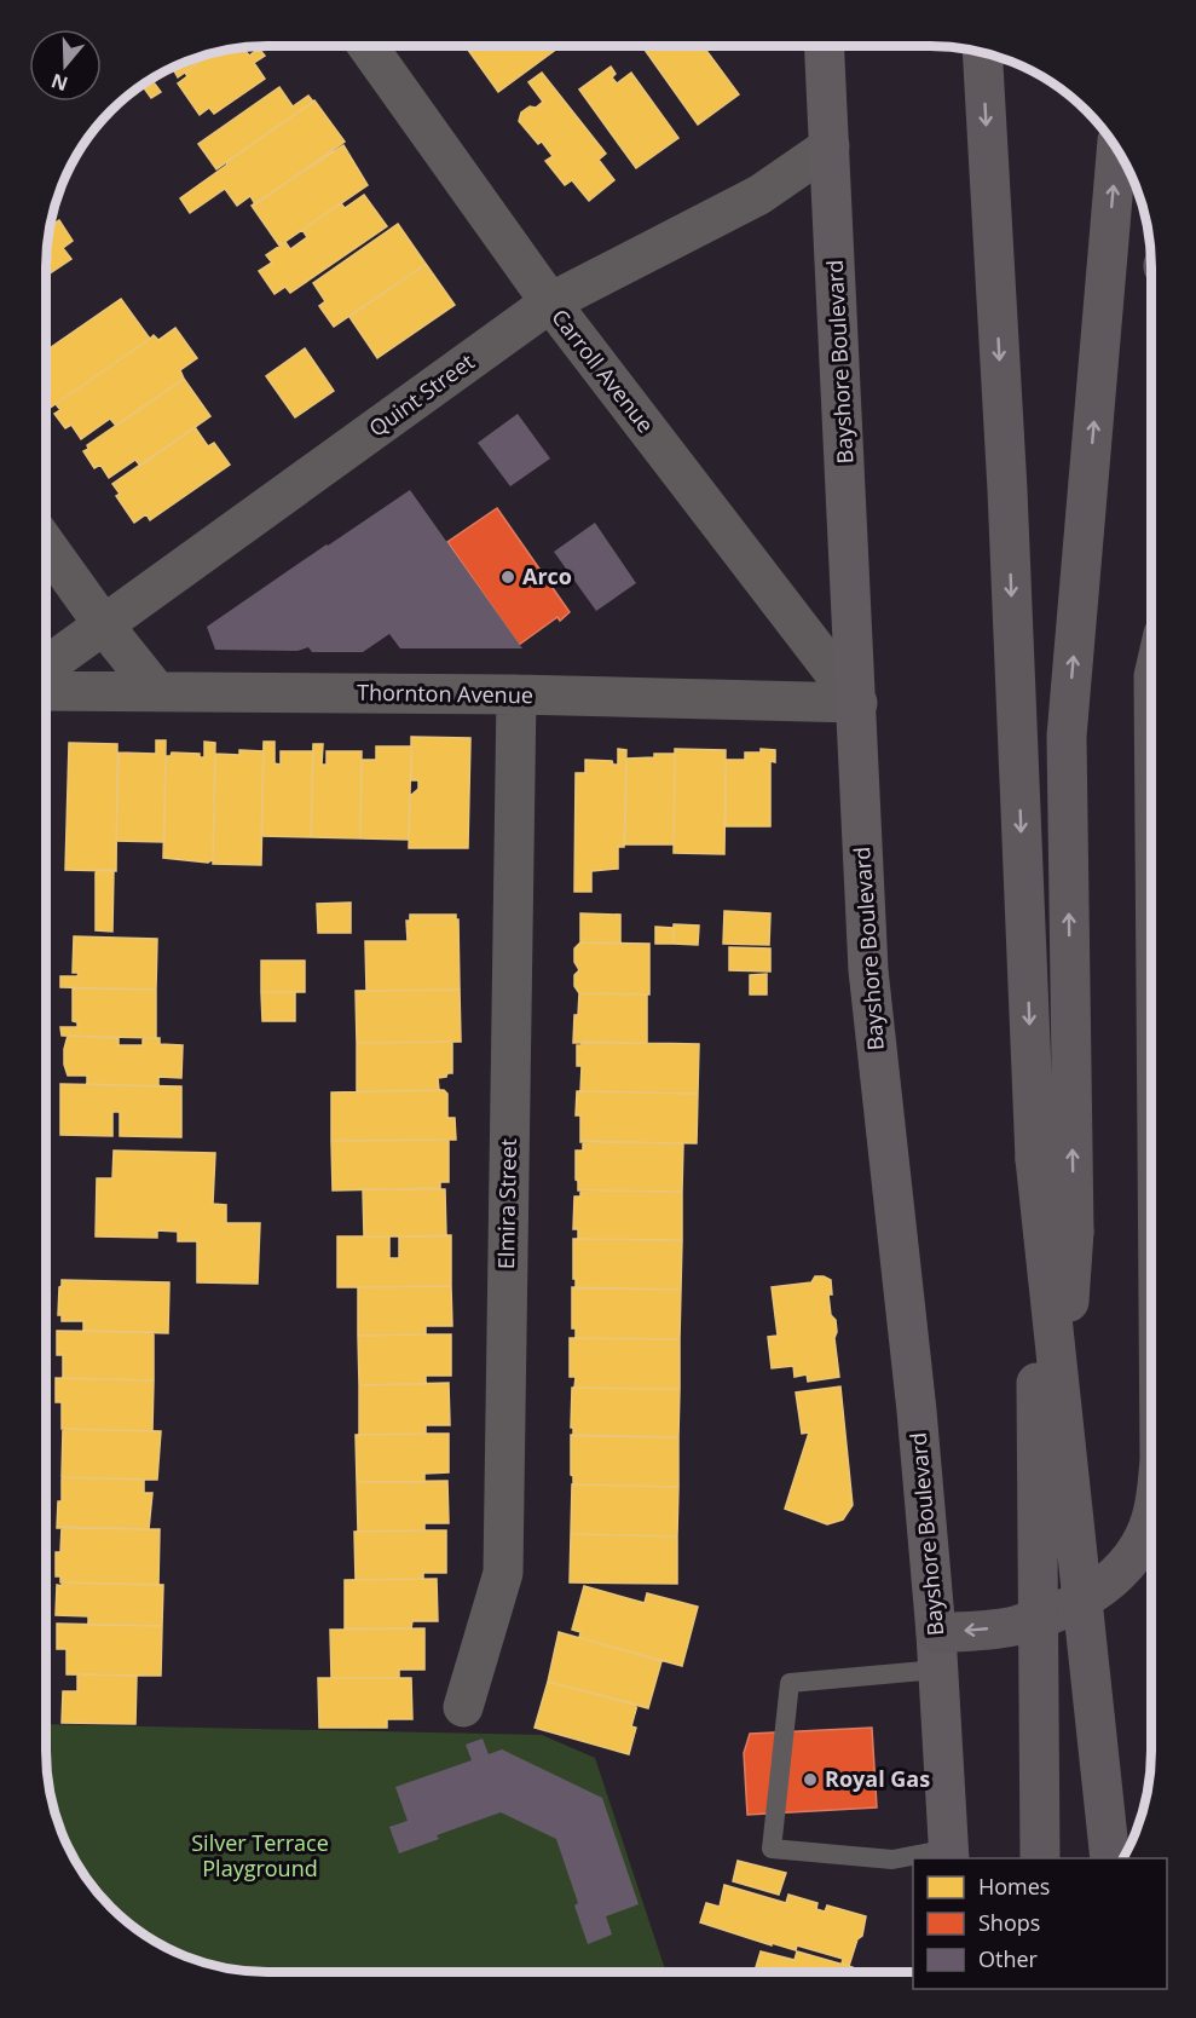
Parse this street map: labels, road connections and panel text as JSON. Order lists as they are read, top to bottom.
{
  "streets": {
    "main road": ["Bayshore Boulevard"],
    "street": [
      "Carroll Avenue",
      "Quint Street",
      "Thornton Avenue",
      "Elmira Street"
    ]
  },
  "crossings": [
    ["Bayshore Boulevard", "Carroll Avenue"],
    ["Bayshore Boulevard", "Quint Street"],
    ["Bayshore Boulevard", "Thornton Avenue"],
    ["Carroll Avenue", "Quint Street"],
    ["Carroll Avenue", "Thornton Avenue"],
    ["Thornton Avenue", "Elmira Street"]
  ],
  "parks": ["Silver Terrace Playground"],
  "places": ["Arco", "Royal Gas"],
  "legend": ["Homes", "Shops", "Other"],
  "north": "bottom"
}
